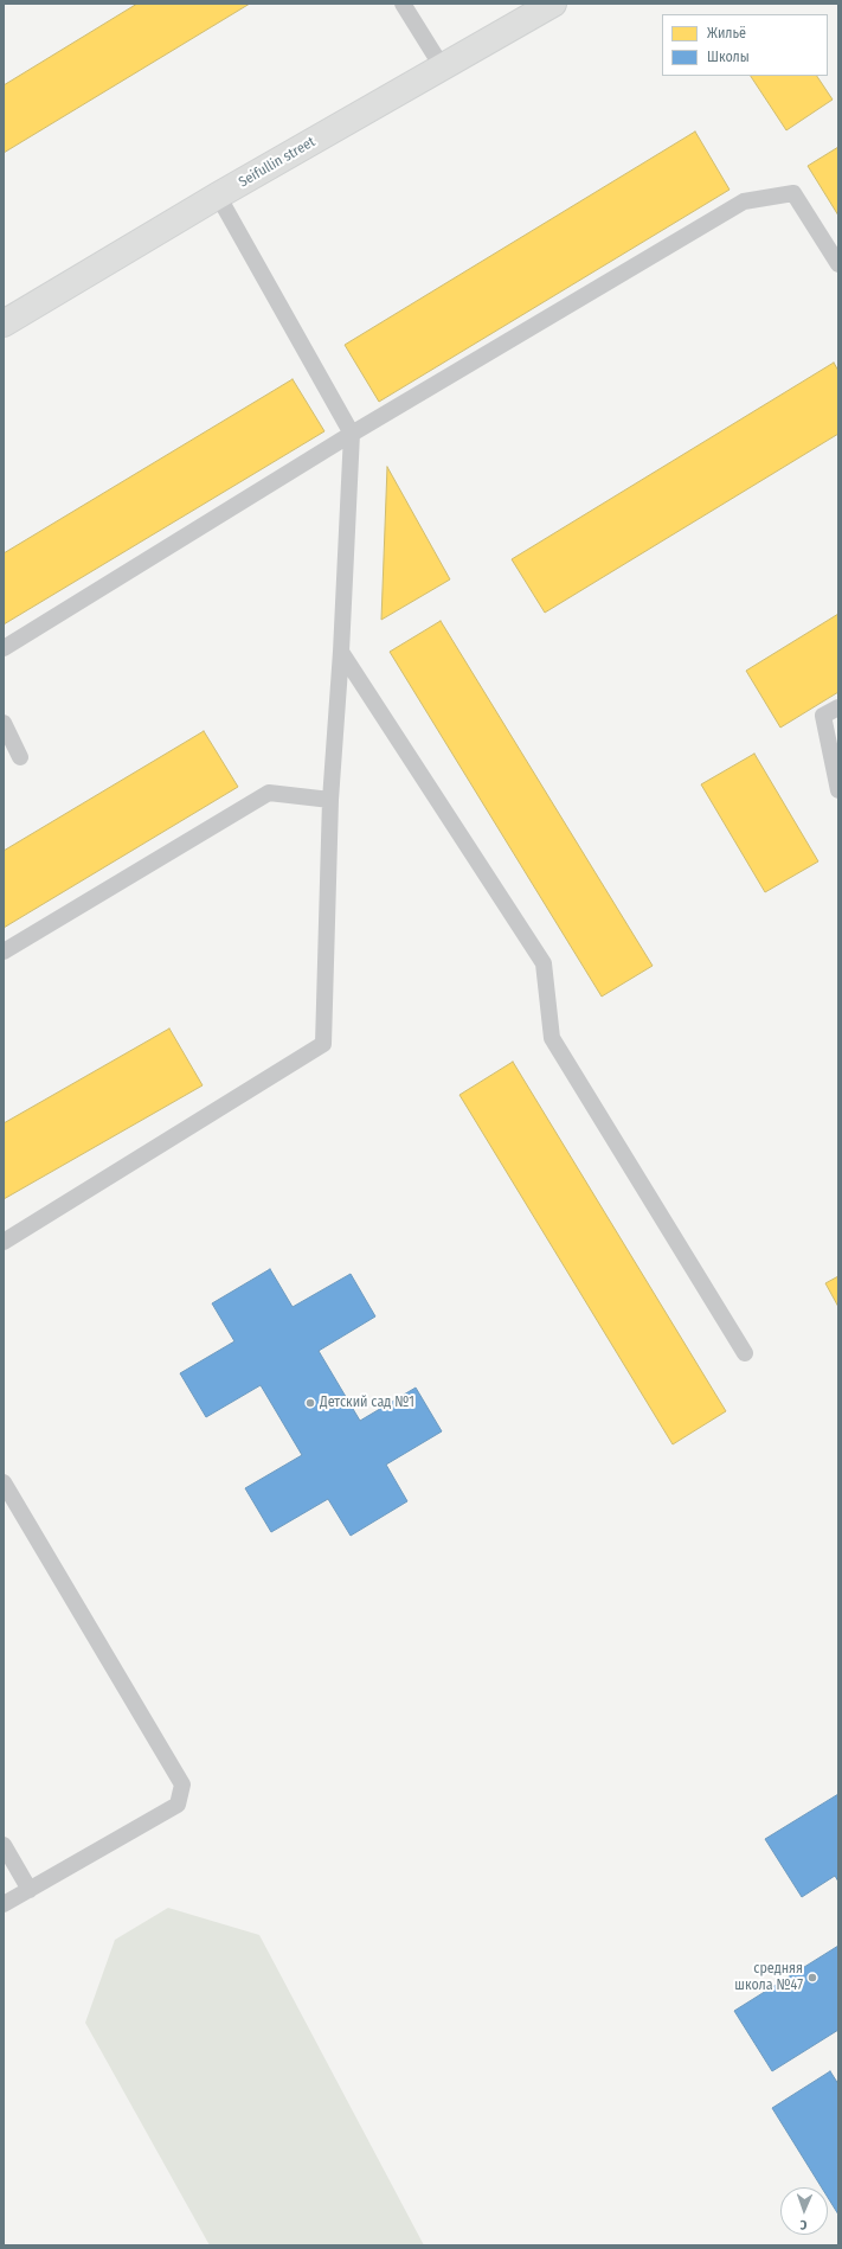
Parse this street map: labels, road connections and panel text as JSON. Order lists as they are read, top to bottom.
{
  "streets": {
    "street": ["Seifullin street"]
  },
  "places": ["Детский сад №1", "средняя школа №47"],
  "legend": ["Жильё", "Школы"],
  "north": "bottom"
}
